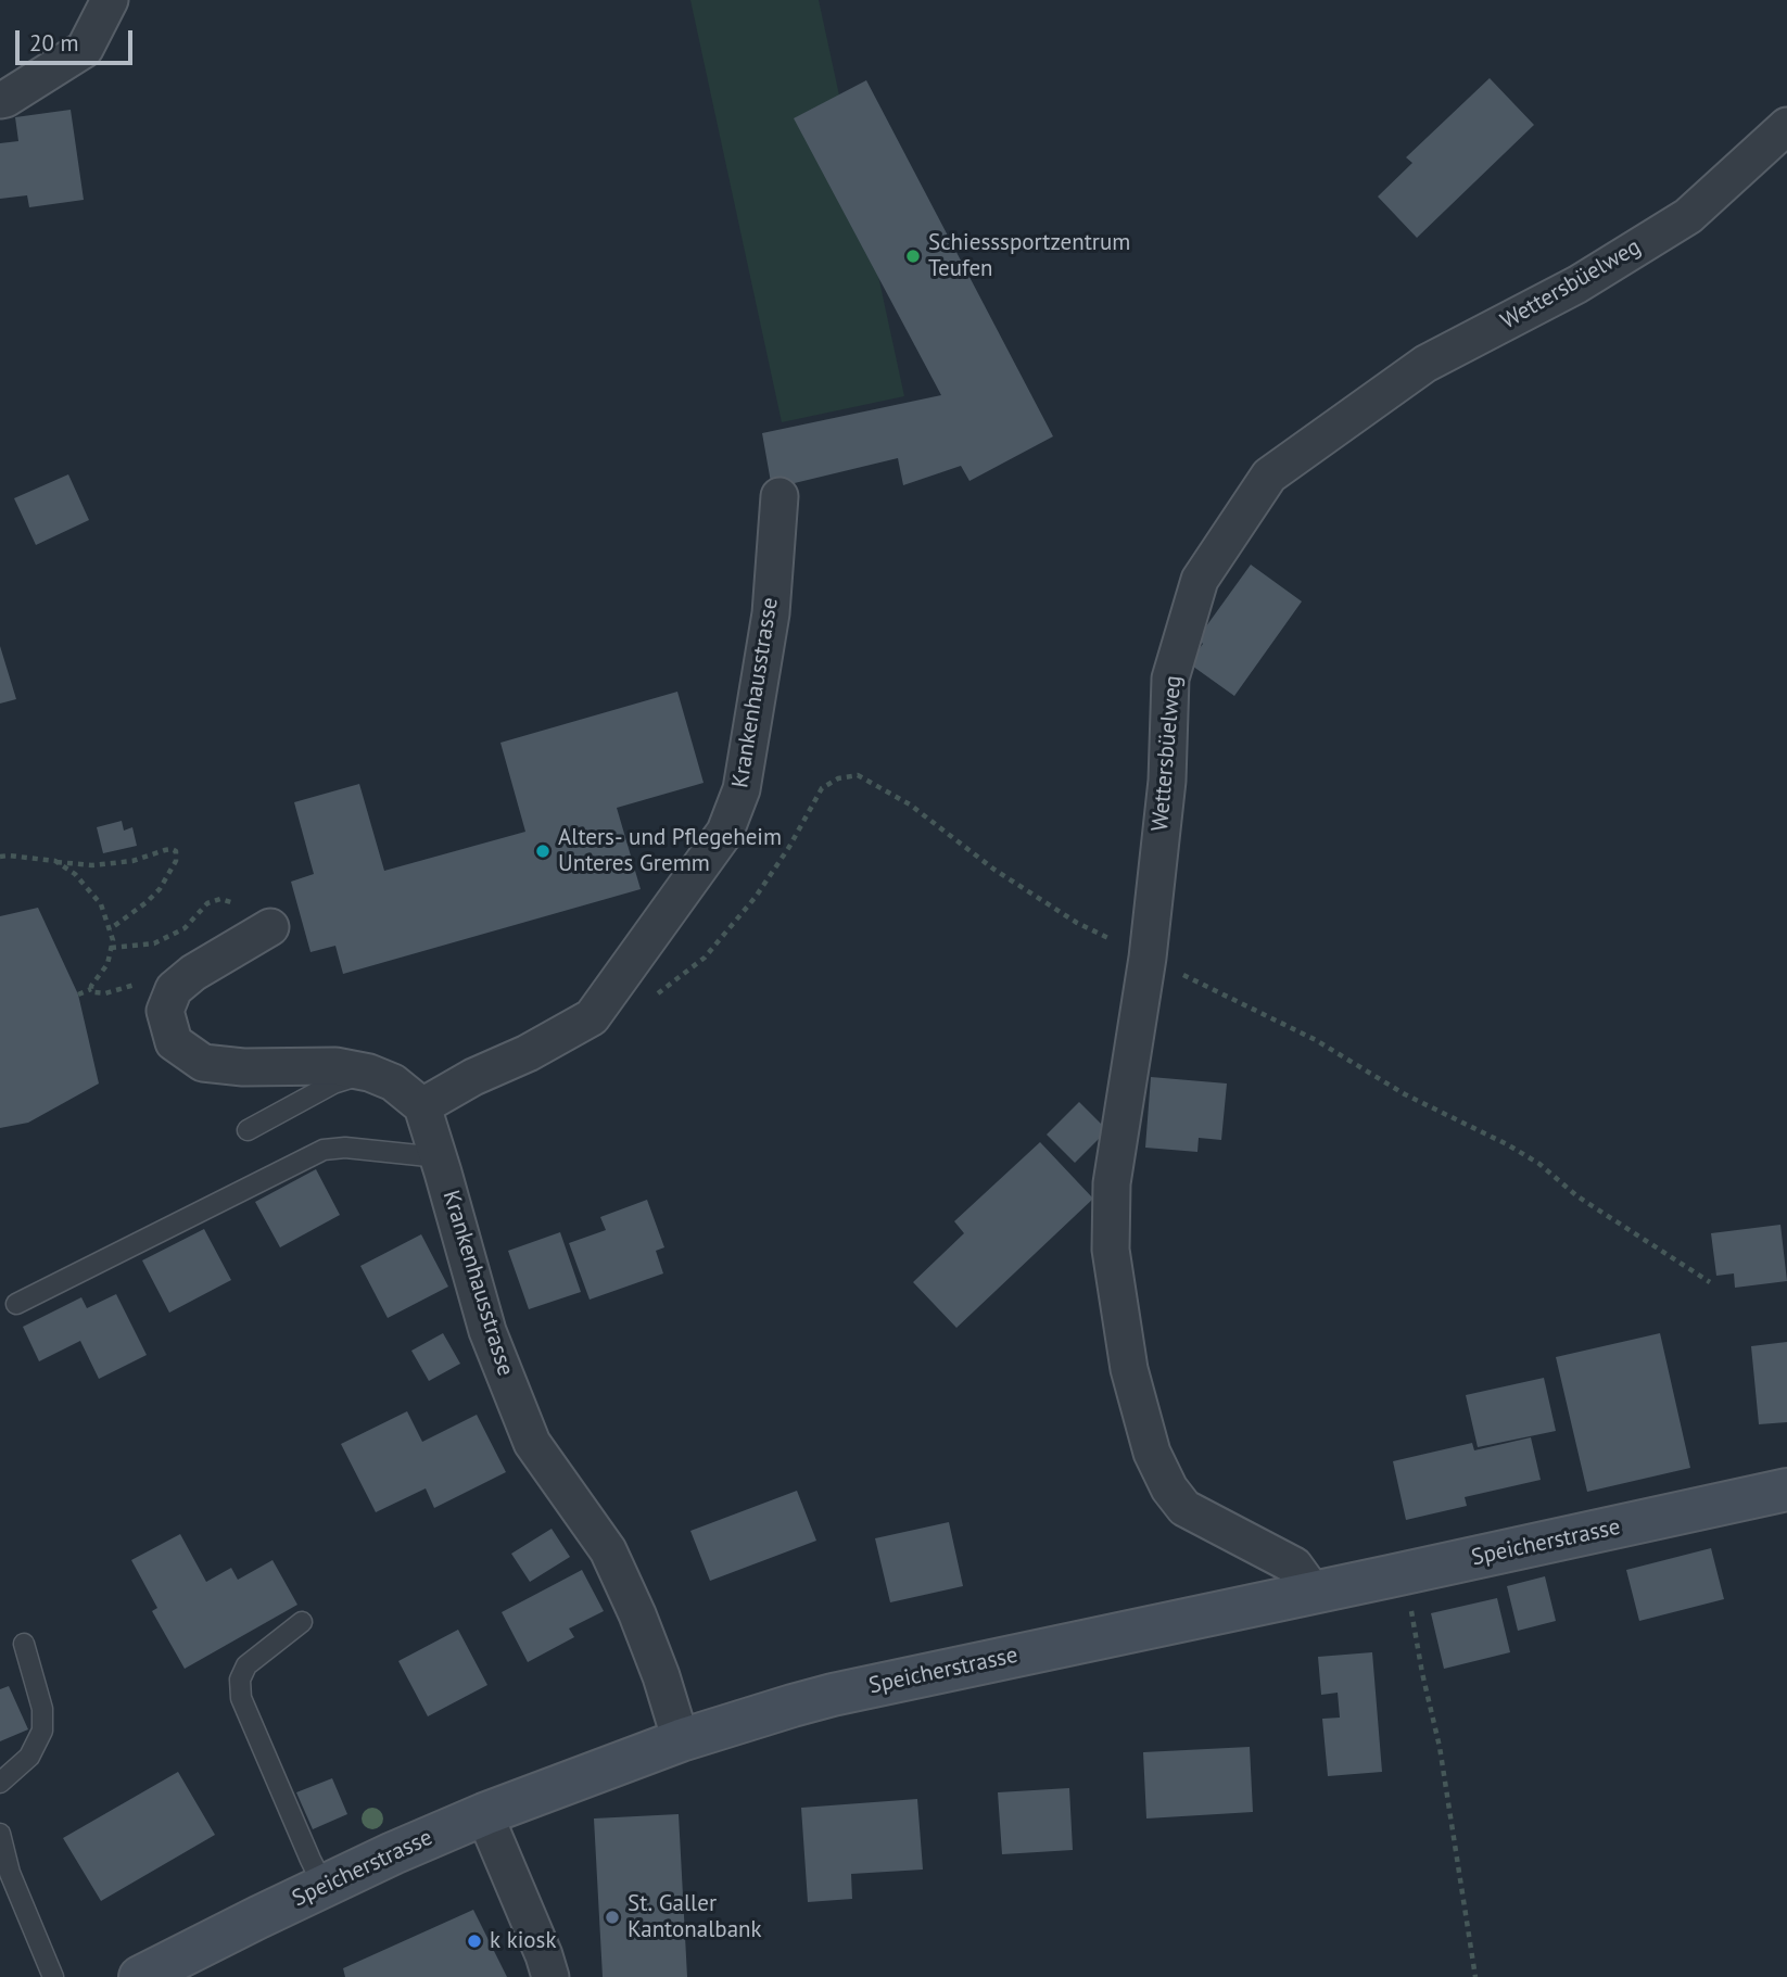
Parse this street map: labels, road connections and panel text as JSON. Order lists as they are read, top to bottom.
{
  "streets": {
    "main road": ["Speicherstrasse"],
    "street": ["Wettersbüelweg", "Krankenhausstrasse"]
  },
  "crossings": [
    ["Wettersbüelweg", "Speicherstrasse"],
    ["Krankenhausstrasse", "Speicherstrasse"]
  ],
  "places": [
    "Schiesssportzentrum Teufen",
    "Alters- und Pflegeheim Unteres Gremm",
    "St. Galler Kantonalbank",
    "k kiosk"
  ],
  "scale_bar": "20 m"
}
